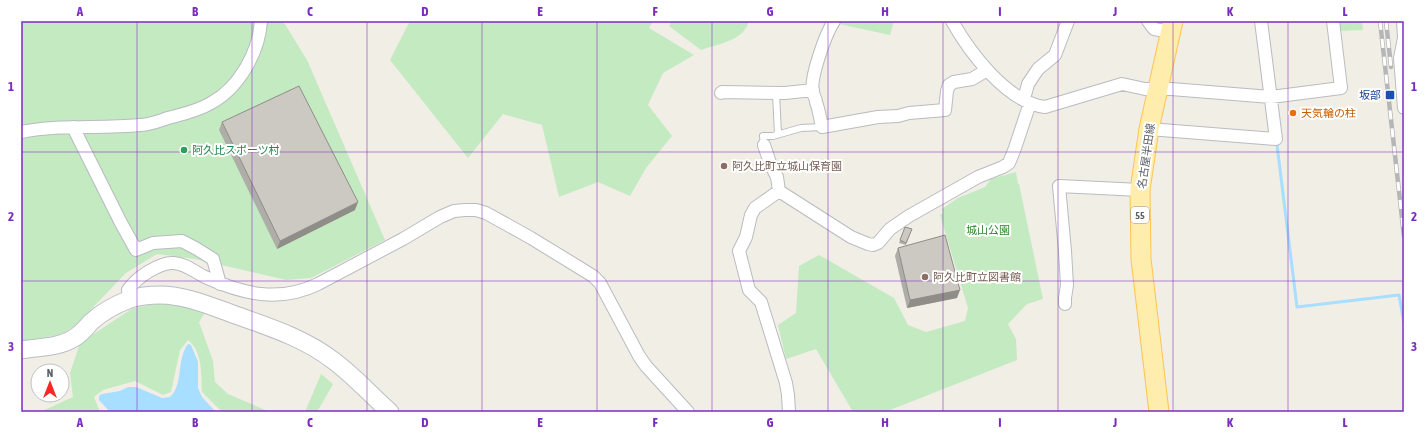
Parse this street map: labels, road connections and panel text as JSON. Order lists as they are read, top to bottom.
{
  "streets": {
    "main road": ["名古屋半田線", "55"]
  },
  "parks": ["城山公園"],
  "places": {
    "transit": ["坂部"],
    "other": [
      "天気輪の柱",
      "阿久比スポーツ村",
      "阿久比町立城山保育園",
      "阿久比町立図書館"
    ]
  },
  "north": "top",
  "grid": {
    "columns": [
      "A",
      "B",
      "C",
      "D",
      "E",
      "F",
      "G",
      "H",
      "I",
      "J",
      "K",
      "L"
    ],
    "rows": ["1", "2", "3"]
  }
}
